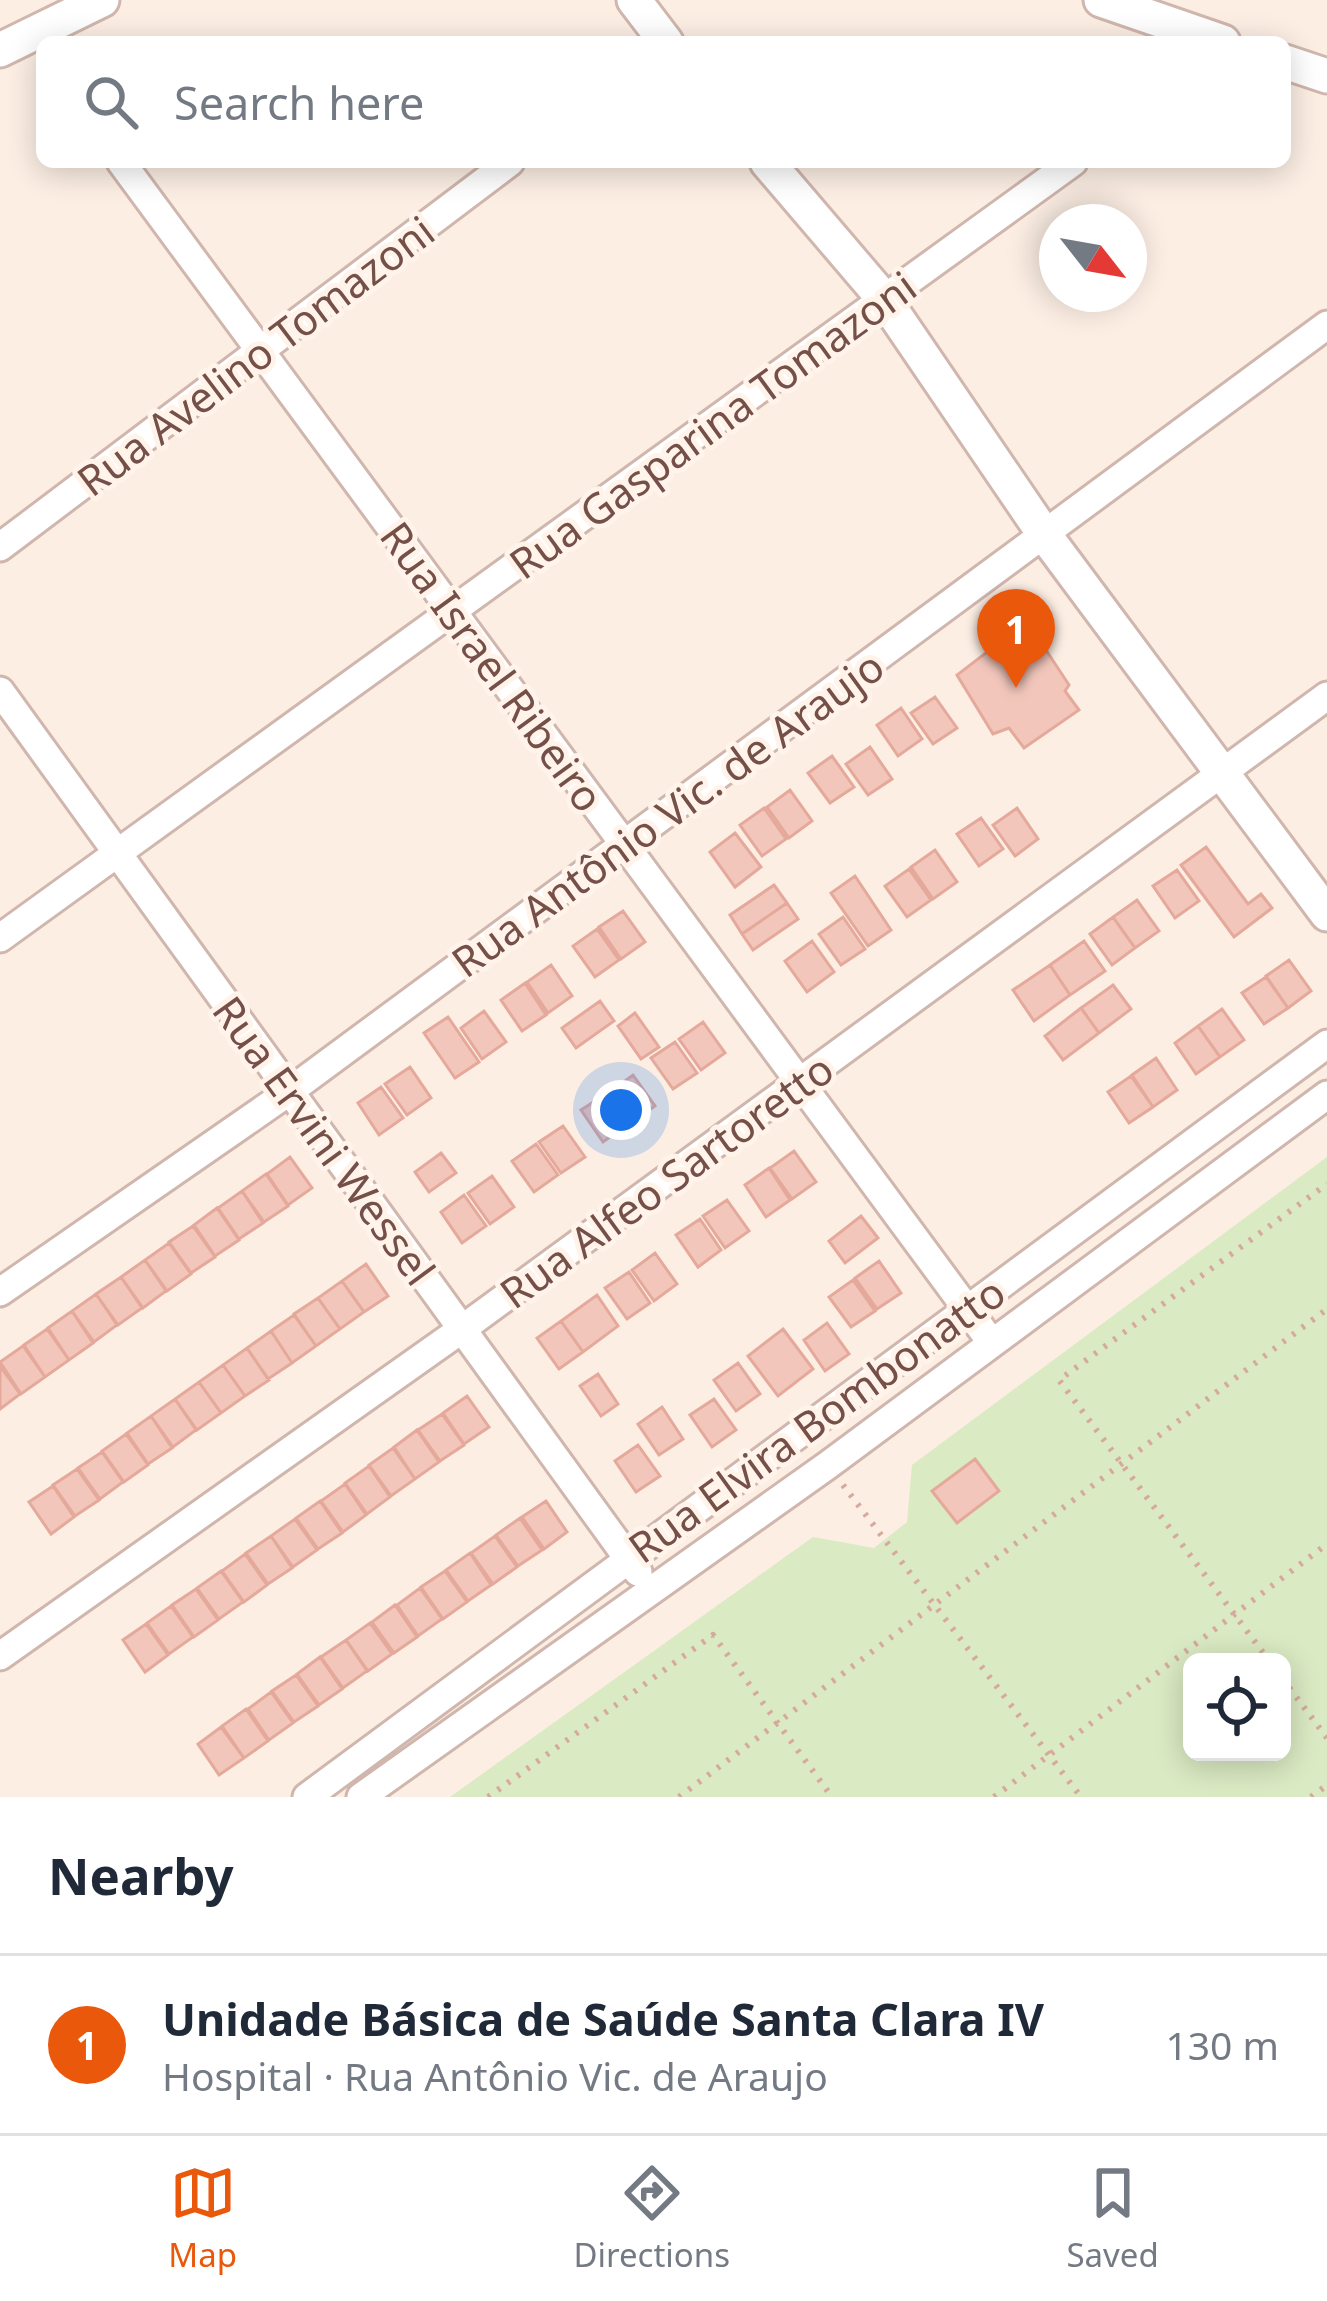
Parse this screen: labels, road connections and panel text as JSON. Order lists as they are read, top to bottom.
{
  "streets": {
    "street": [
      "Rua Avelino Tomazoni",
      "Rua Gasparina Tomazoni",
      "Rua Israel Ribeiro",
      "Rua Antônio Vic. de Araujo",
      "Rua Ervini Wessel",
      "Rua Alfeo Sartoretto",
      "Rua Elvira Bombonatto"
    ]
  },
  "crossings": [
    ["Rua Avelino Tomazoni", "Rua Israel Ribeiro"],
    ["Rua Gasparina Tomazoni", "Rua Israel Ribeiro"],
    ["Rua Gasparina Tomazoni", "Rua Ervini Wessel"],
    ["Rua Israel Ribeiro", "Rua Antônio Vic. de Araujo"],
    ["Rua Israel Ribeiro", "Rua Alfeo Sartoretto"],
    ["Rua Israel Ribeiro", "Rua Elvira Bombonatto"],
    ["Rua Antônio Vic. de Araujo", "Rua Ervini Wessel"],
    ["Rua Ervini Wessel", "Rua Alfeo Sartoretto"],
    ["Rua Ervini Wessel", "Rua Elvira Bombonatto"]
  ],
  "north": "bottom right",
  "page": {
    "search": "Search here",
    "pins": "1",
    "heading": "Nearby",
    "list": [
      {
        "mark": "1",
        "name": "Unidade Básica de Saúde Santa Clara IV",
        "note": "Hospital · Rua Antônio Vic. de Araujo",
        "value": "130 m"
      }
    ],
    "nav": ["Map", "Directions", "Saved"]
  }
}
